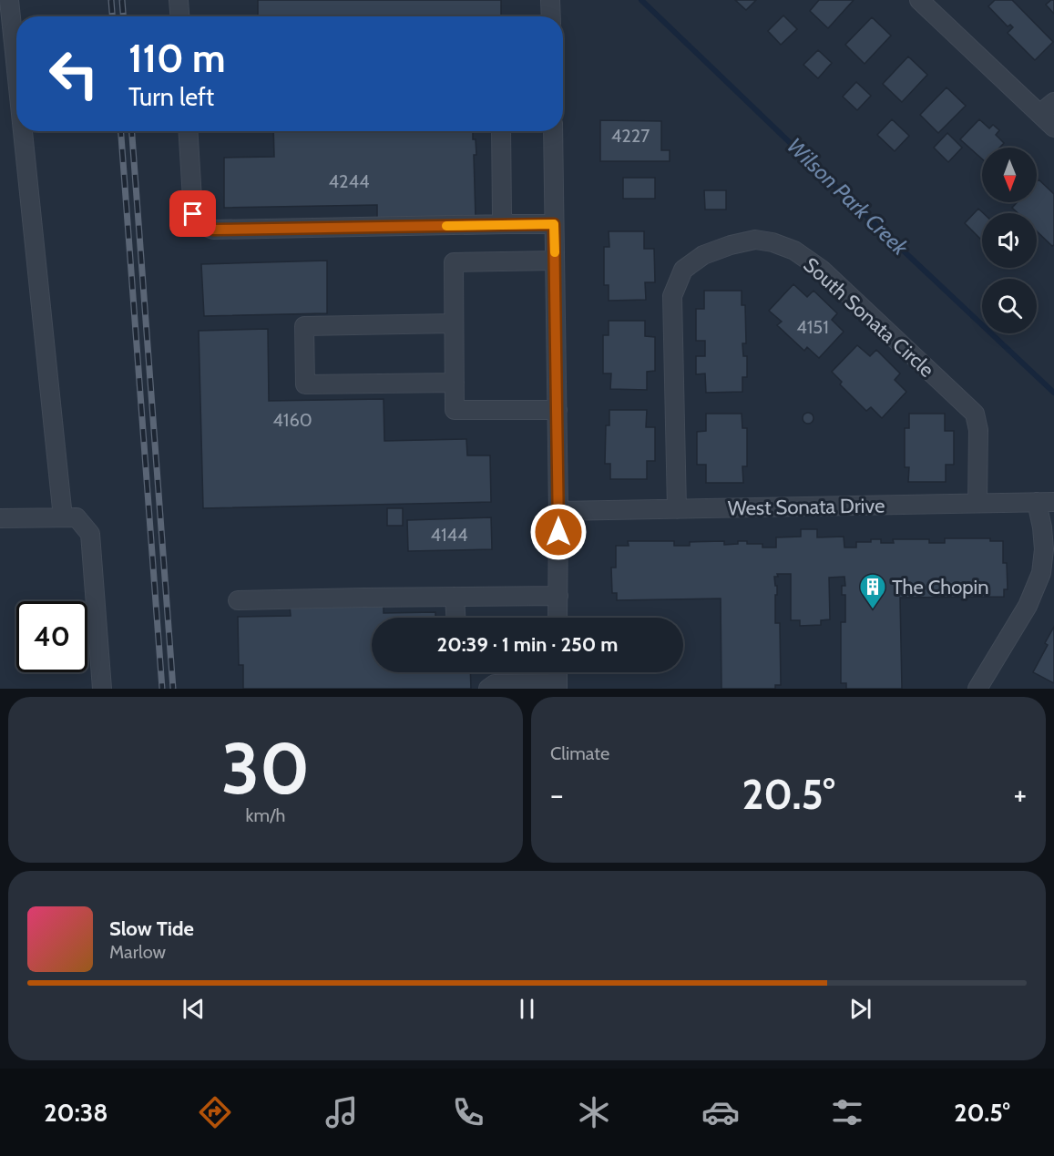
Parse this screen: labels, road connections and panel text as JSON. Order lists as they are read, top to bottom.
{
  "streets": {
    "street": ["South Sonata Circle", "West Sonata Drive"]
  },
  "crossings": [
    ["South Sonata Circle", "West Sonata Drive"]
  ],
  "water": ["Wilson Park Creek"],
  "places": {
    "building": ["The Chopin"]
  },
  "house_numbers": [
    "4227",
    "4244",
    "4151",
    "4160",
    "4144"
  ],
  "north": "bottom",
  "page": {
    "turn": ["110 m", "Turn left"],
    "limit": "40",
    "trip": "20:39 · 1 min · 250 m",
    "tile": [
      ["30", "km/h"],
      "Climate"
    ],
    "heat": ["−", "20.5°", "+"],
    "song": ["Slow Tide", "Marlow"],
    "tabs": ["20:38", "20.5°"]
  }
}
